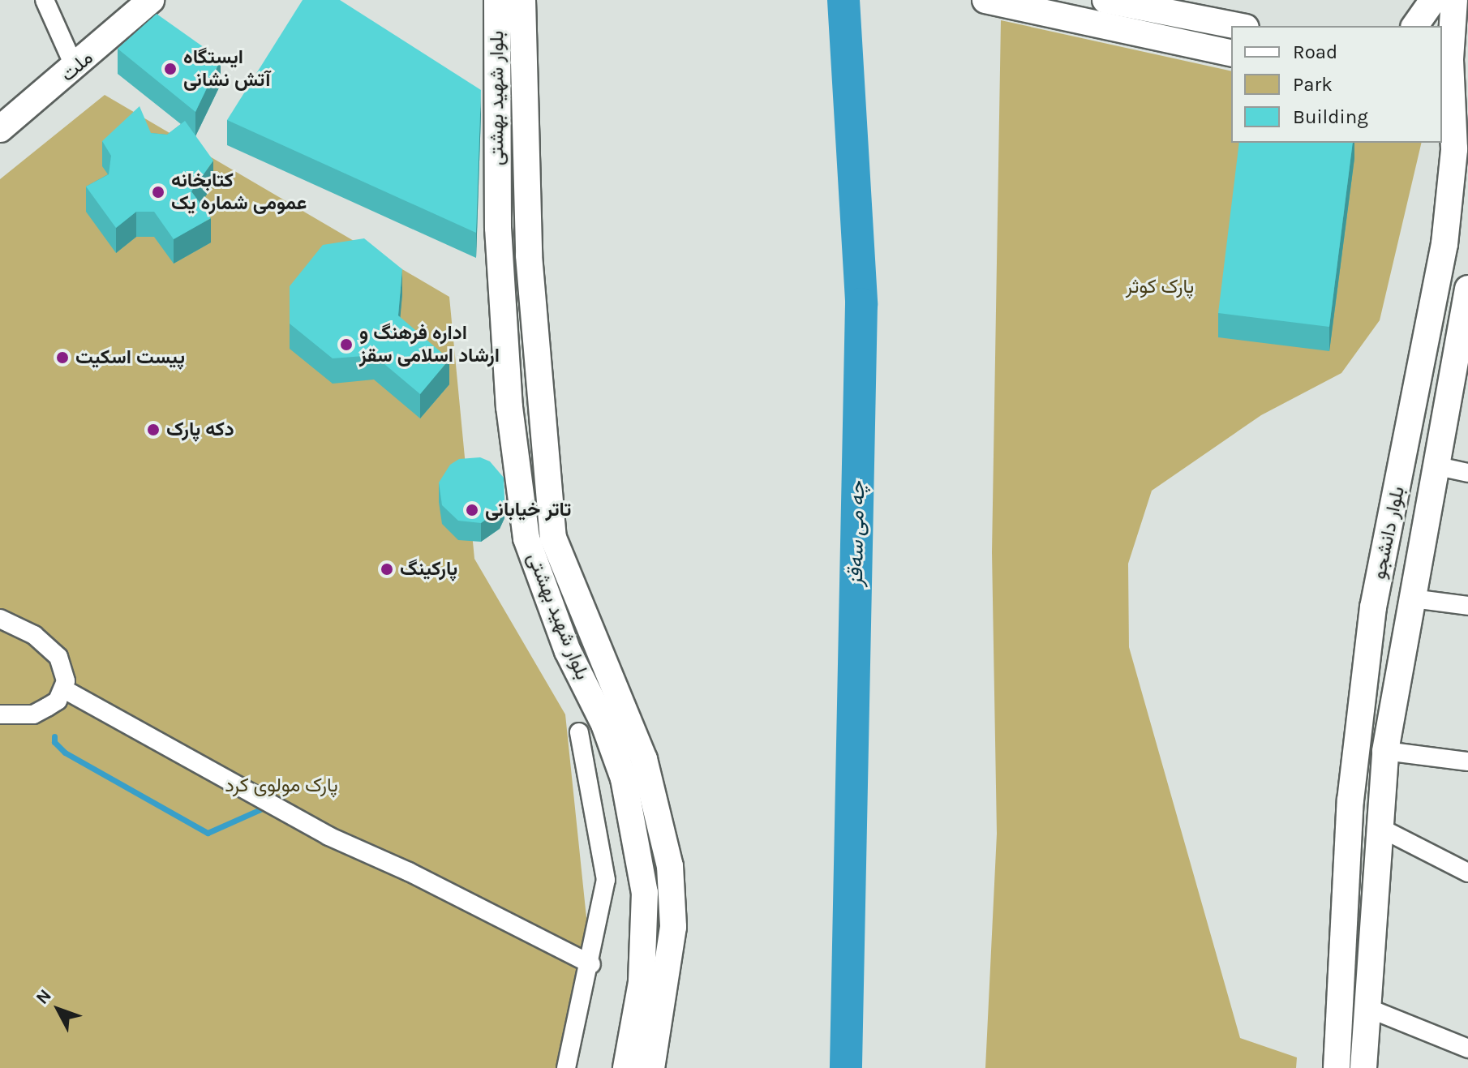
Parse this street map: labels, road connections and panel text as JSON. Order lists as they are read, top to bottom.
{
  "streets": {
    "main road": ["ملت", "بلوار شهید بهشتی", "بلوار دانشجو"]
  },
  "water": ["چە می سەقز"],
  "parks": ["پارک کوثر", "پارک مولوی کرد"],
  "places": [
    "ایستگاه آتش نشانی",
    "کتابخانه عمومی شماره یک",
    "اداره فرهنگ و ارشاد اسلامی سقز",
    "پیست اسکیت",
    "دکه پارک",
    "تاتر خیابانی",
    "پارکینگ"
  ],
  "legend": ["Road", "Park", "Building"],
  "north": "top left"
}
